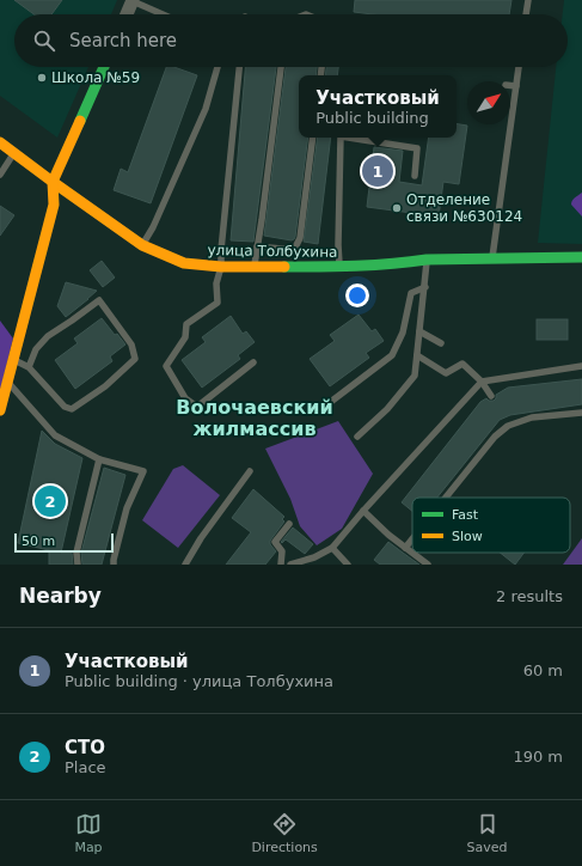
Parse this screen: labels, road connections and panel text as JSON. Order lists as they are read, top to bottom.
{
  "streets": {
    "street": ["улица Толбухина"]
  },
  "districts": ["Волочаевский жилмассив"],
  "places": ["Школа №59", "Отделение связи №630124"],
  "legend": ["Fast", "Slow"],
  "scale_bar": "50 m",
  "north": "top right",
  "page": {
    "search": "Search here",
    "popup": ["Участковый", "Public building"],
    "pins": ["1", "2"],
    "scale": "50 m",
    "heading": ["Nearby", "2 results"],
    "list": [
      {
        "mark": "1",
        "name": "Участковый",
        "note": "Public building · улица Толбухина",
        "value": "60 m"
      },
      {
        "mark": "2",
        "name": "СТО",
        "note": "Place",
        "value": "190 m"
      }
    ],
    "nav": ["Map", "Directions", "Saved"]
  }
}
